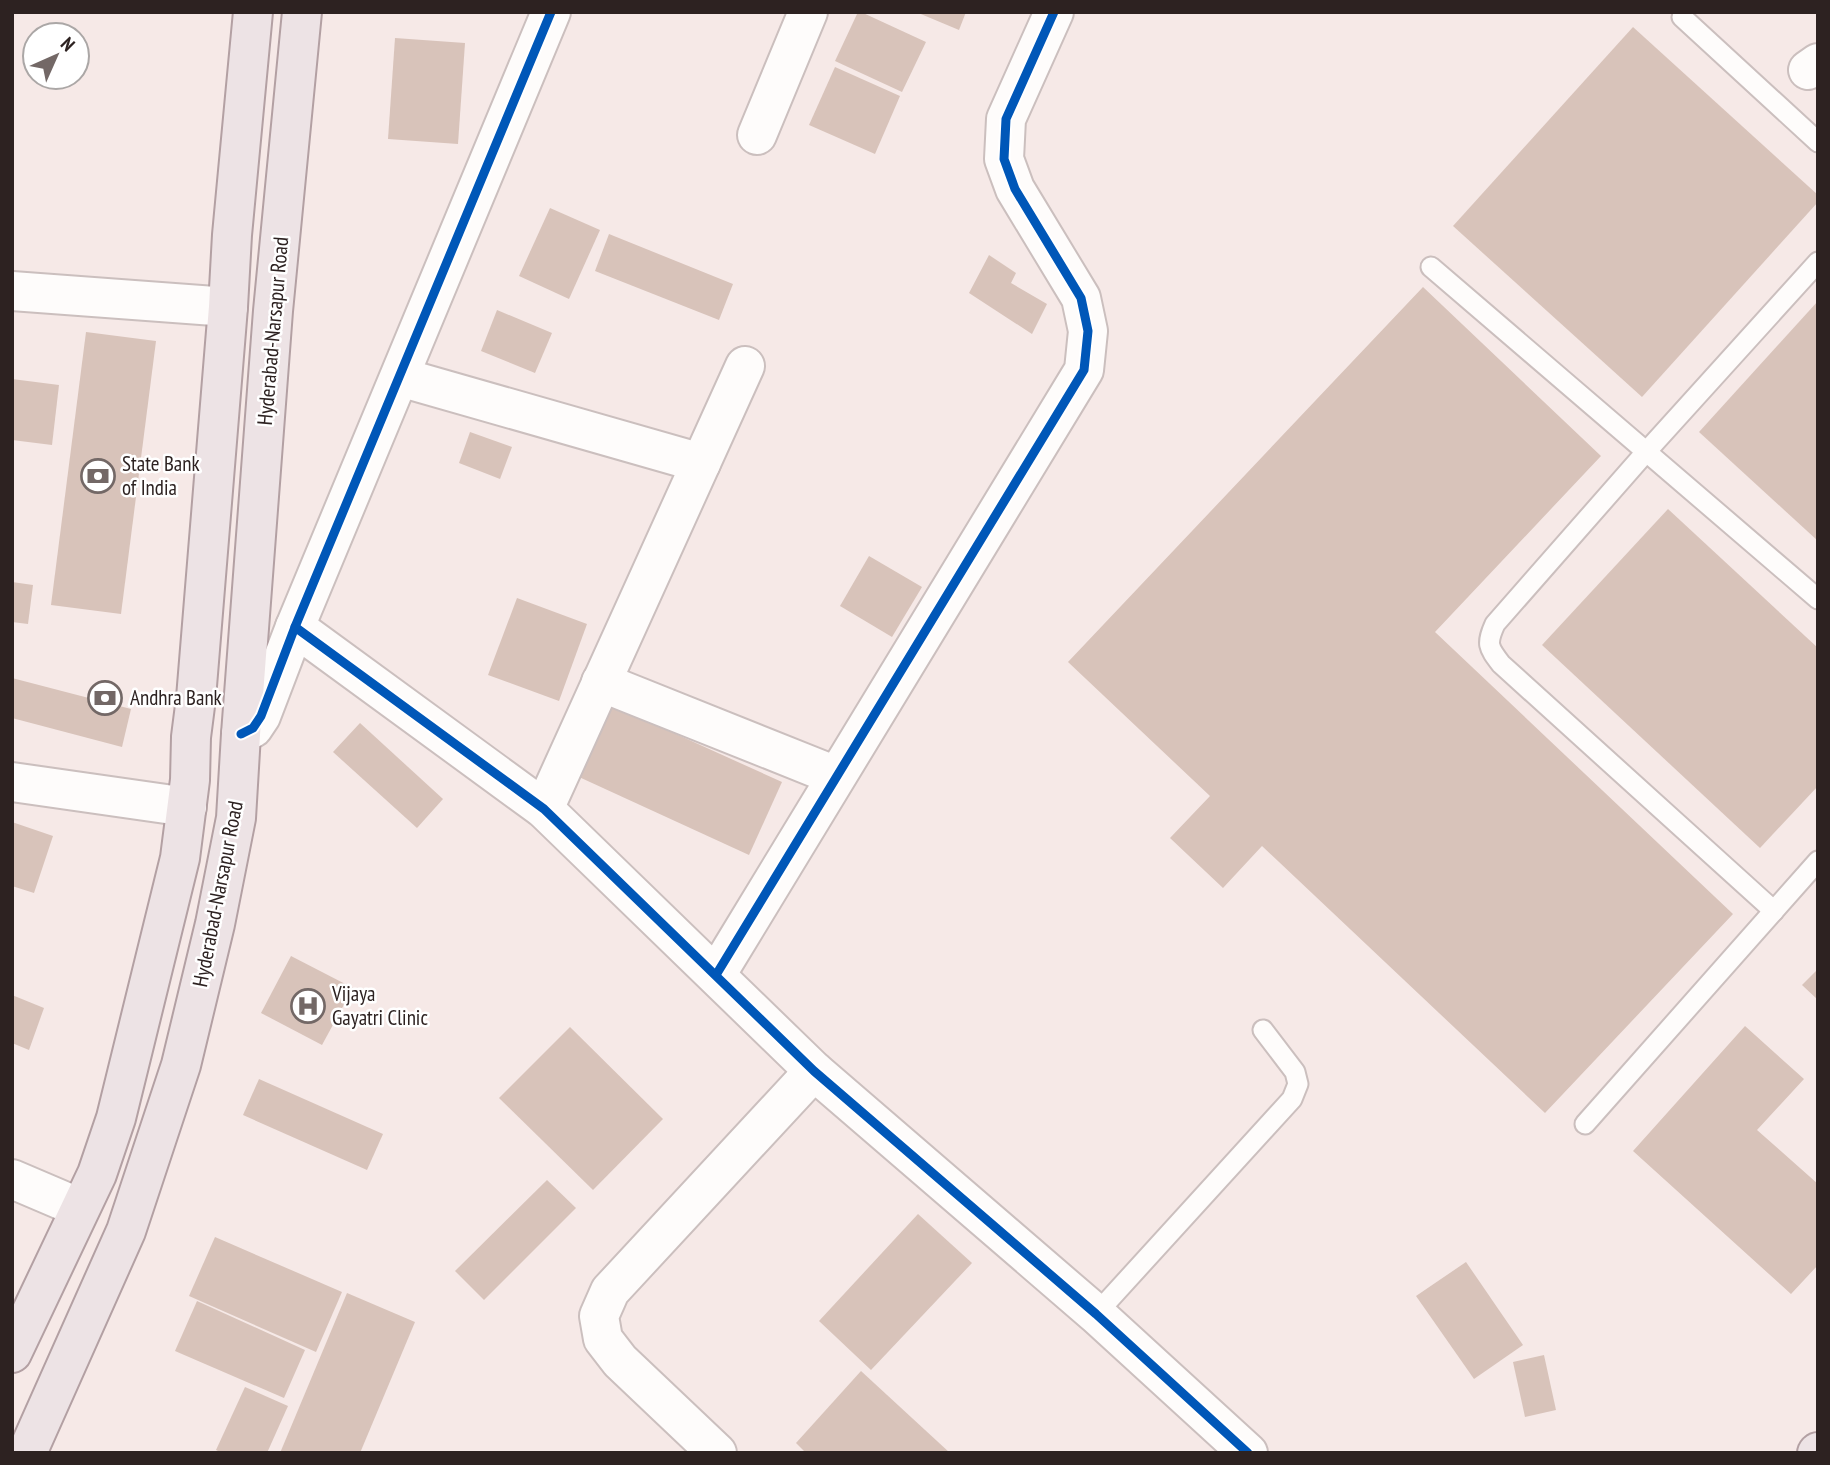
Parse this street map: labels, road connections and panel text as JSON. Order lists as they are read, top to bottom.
{
  "streets": {
    "main road": ["Hyderabad-Narsapur Road"]
  },
  "places": {
    "bank": ["State Bank of India", "Andhra Bank"],
    "hospital": ["Vijaya Gayatri Clinic"]
  },
  "north": "top right"
}
